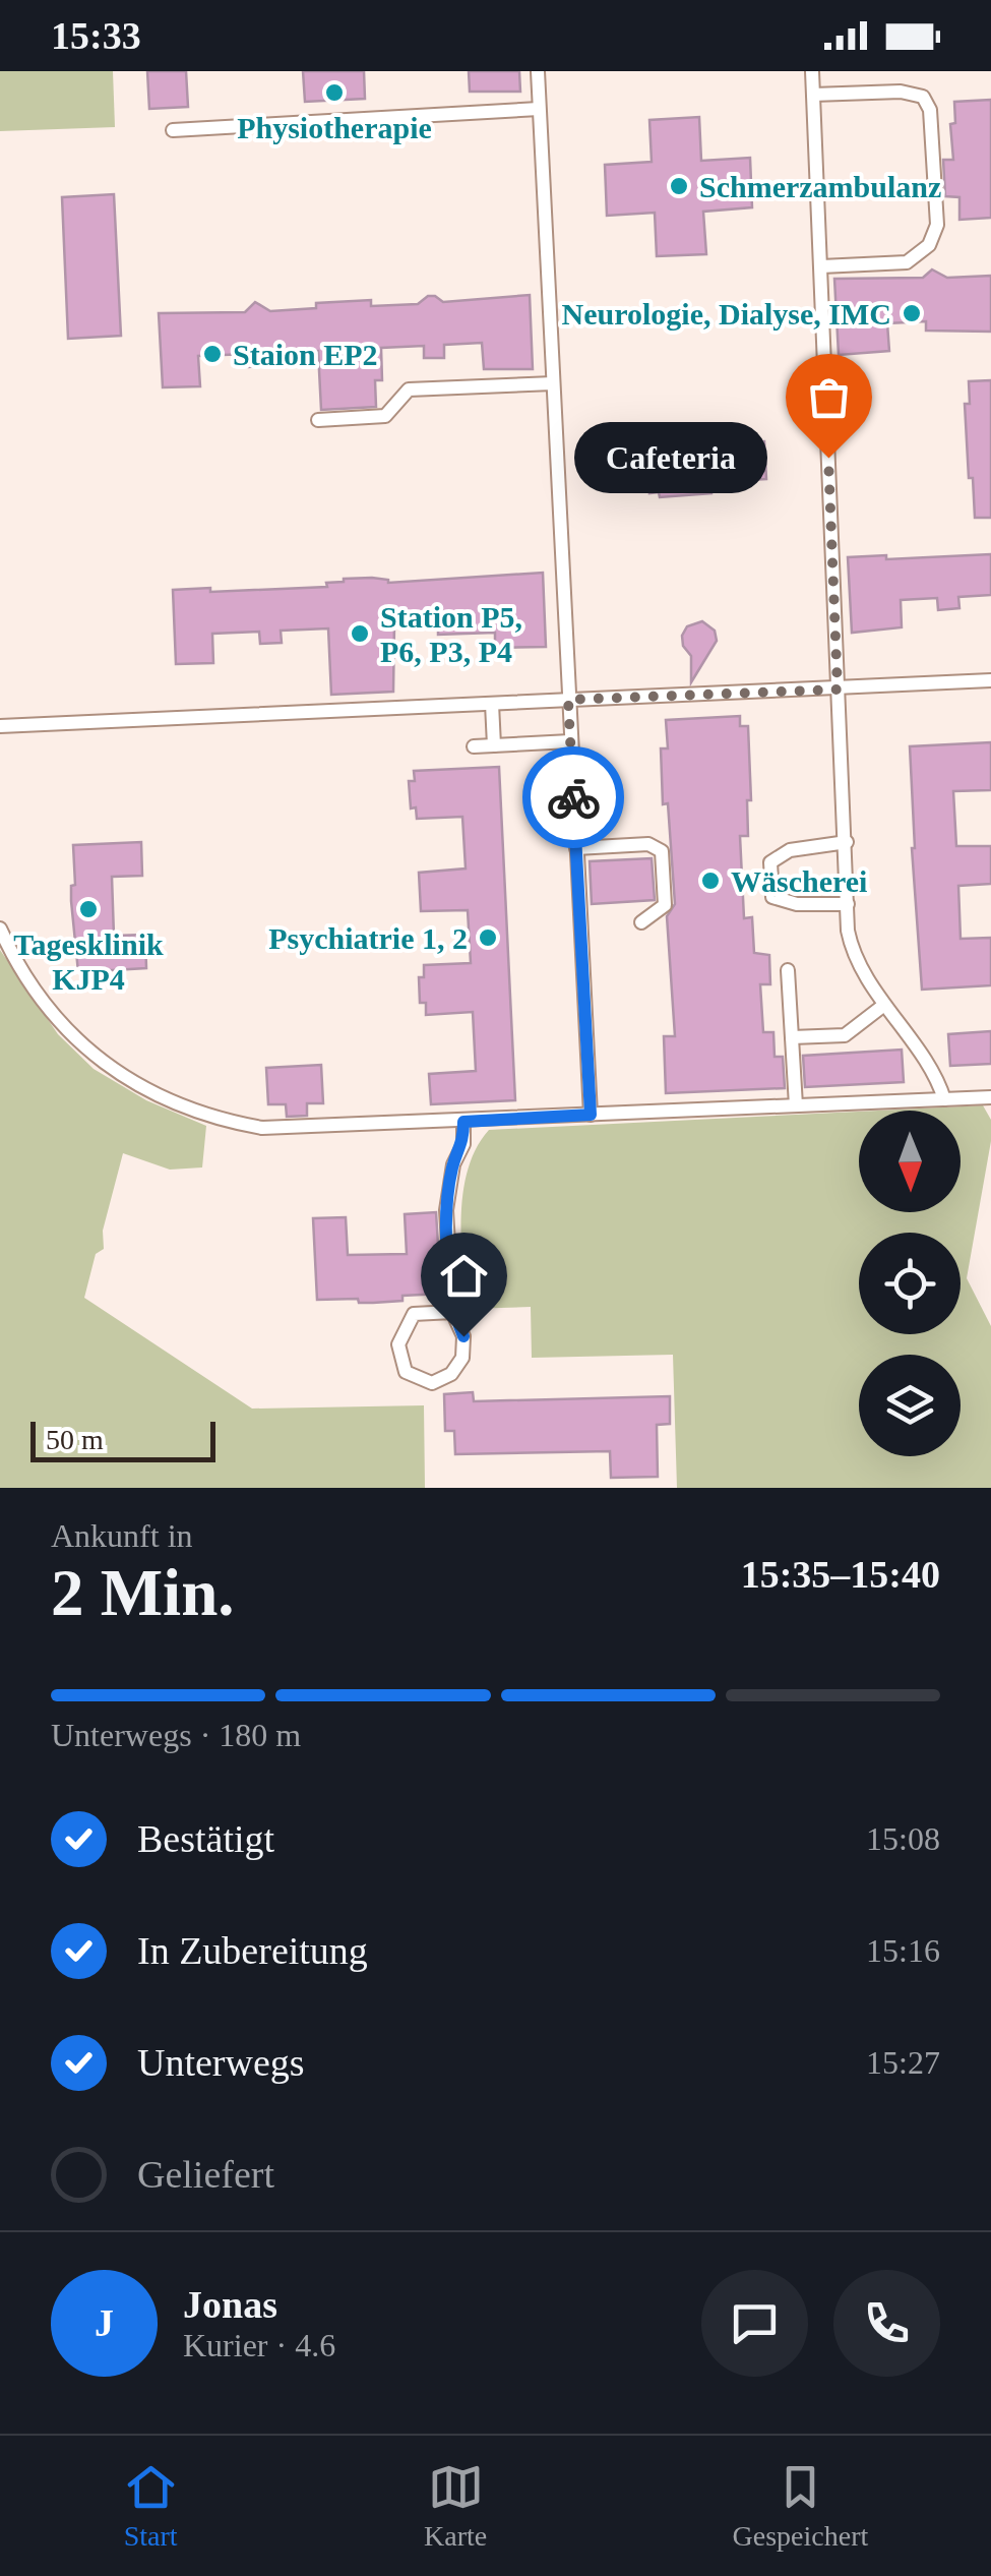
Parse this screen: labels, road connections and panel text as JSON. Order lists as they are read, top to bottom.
{
  "places": [
    "Physiotherapie",
    "Schmerzambulanz",
    "Neurologie, Dialyse, IMC",
    "Staion EP2",
    "Cafeteria",
    "Station P5, P6, P3, P4",
    "Wäscherei",
    "Tagesklinik KJP4",
    "Psychiatrie 1, 2"
  ],
  "scale_bar": "50 m",
  "north": "bottom",
  "page": {
    "status": "15:33",
    "bubble": "Cafeteria",
    "scale": "50 m",
    "heading": ["2 Min.", "Ankunft in", "15:35–15:40"],
    "panel": ["Jonas", "Kurier · 4.6"],
    "bar": "Unterwegs · 180 m",
    "list": [
      ["Bestätigt", "15:08"],
      ["In Zubereitung", "15:16"],
      ["Unterwegs", "15:27"],
      "Geliefert"
    ],
    "round": "J",
    "tabs": ["Start", "Karte", "Gespeichert"]
  }
}
